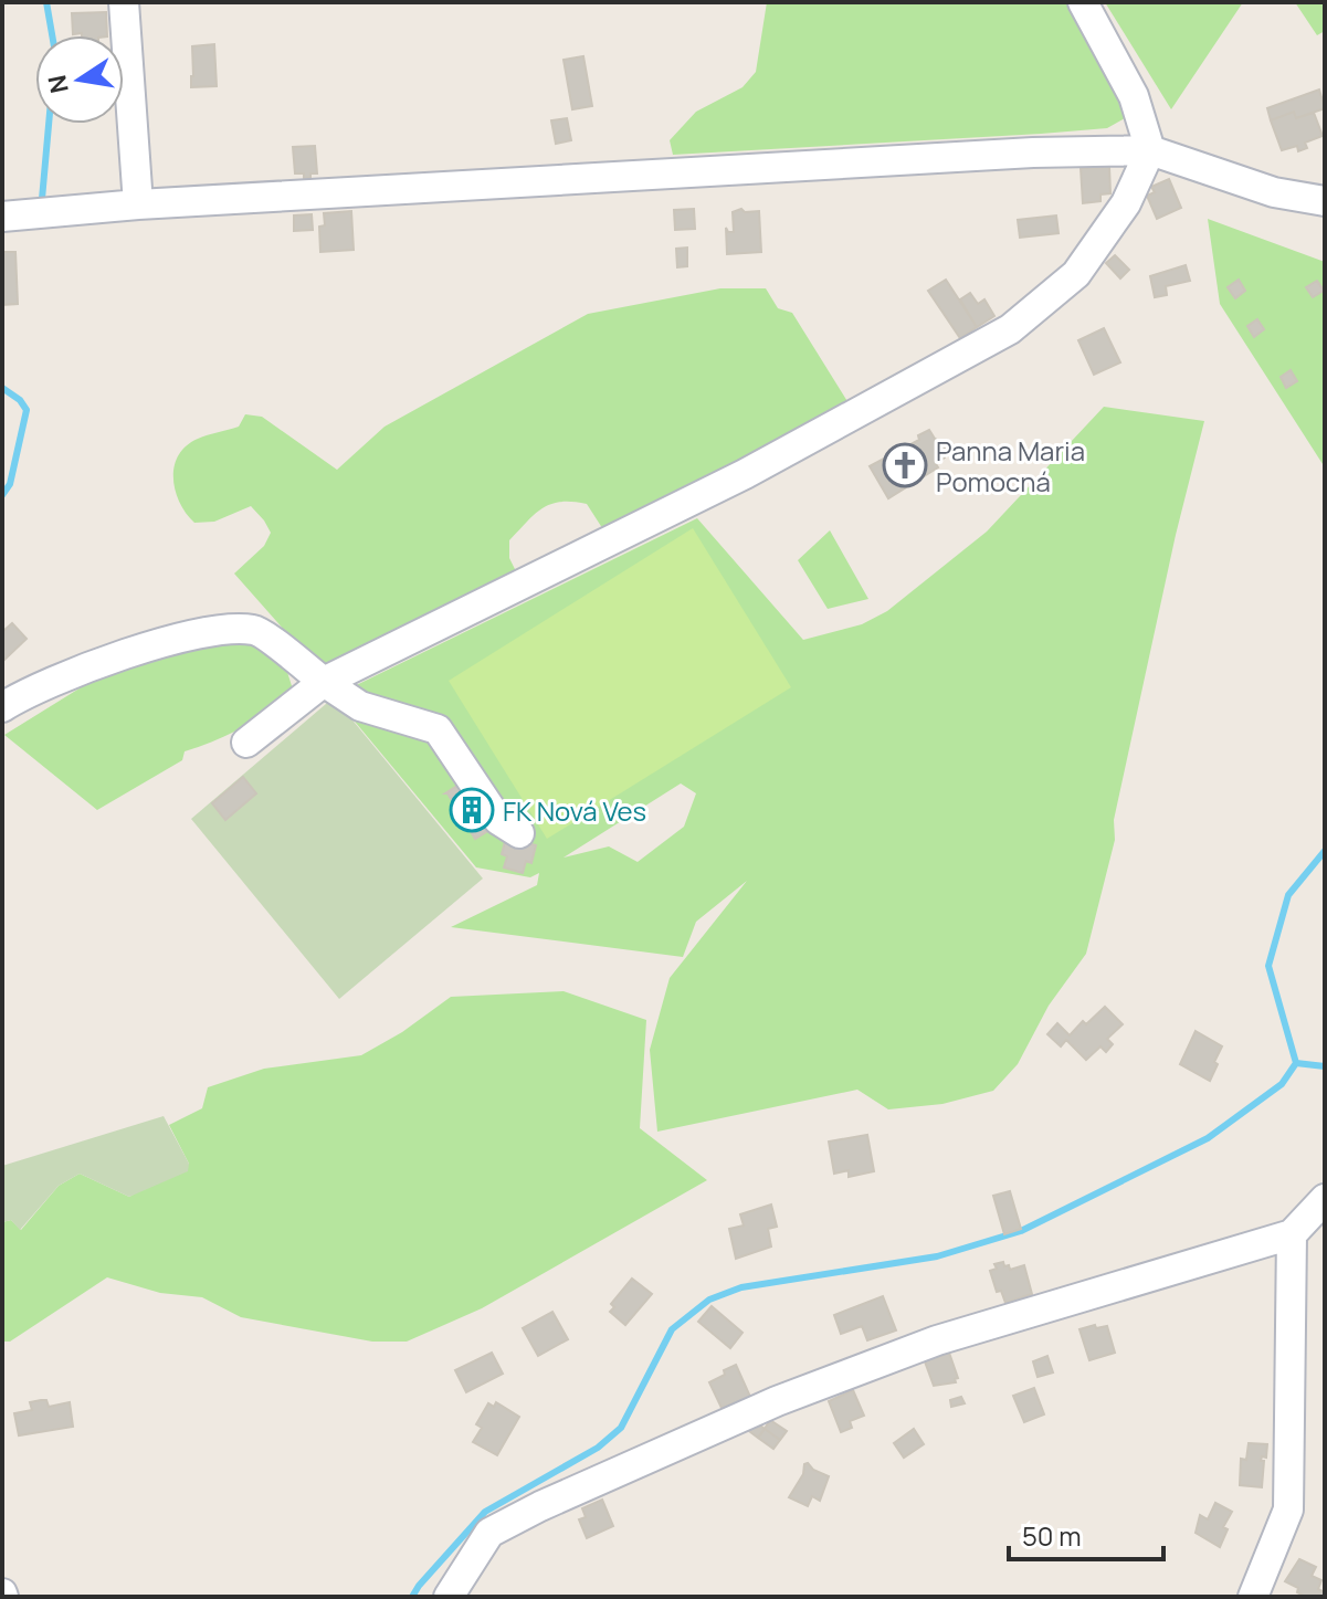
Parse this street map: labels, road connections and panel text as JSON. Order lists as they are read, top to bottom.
{
  "places": {
    "church": ["Panna Maria Pomocná"],
    "building": ["FK Nová Ves"]
  },
  "scale_bar": "50 m",
  "north": "left"
}
